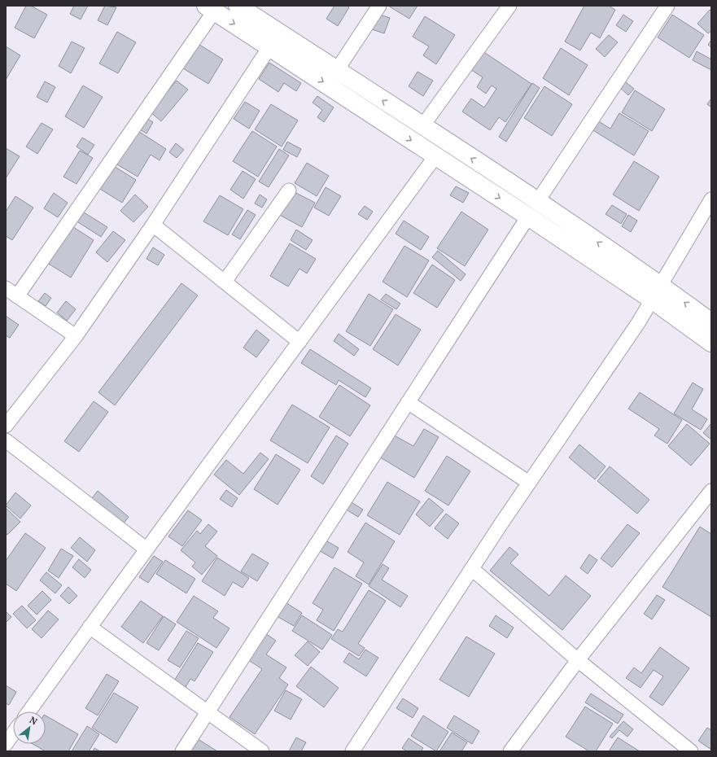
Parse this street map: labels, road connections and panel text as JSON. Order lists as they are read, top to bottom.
{
  "north": "top right"
}
